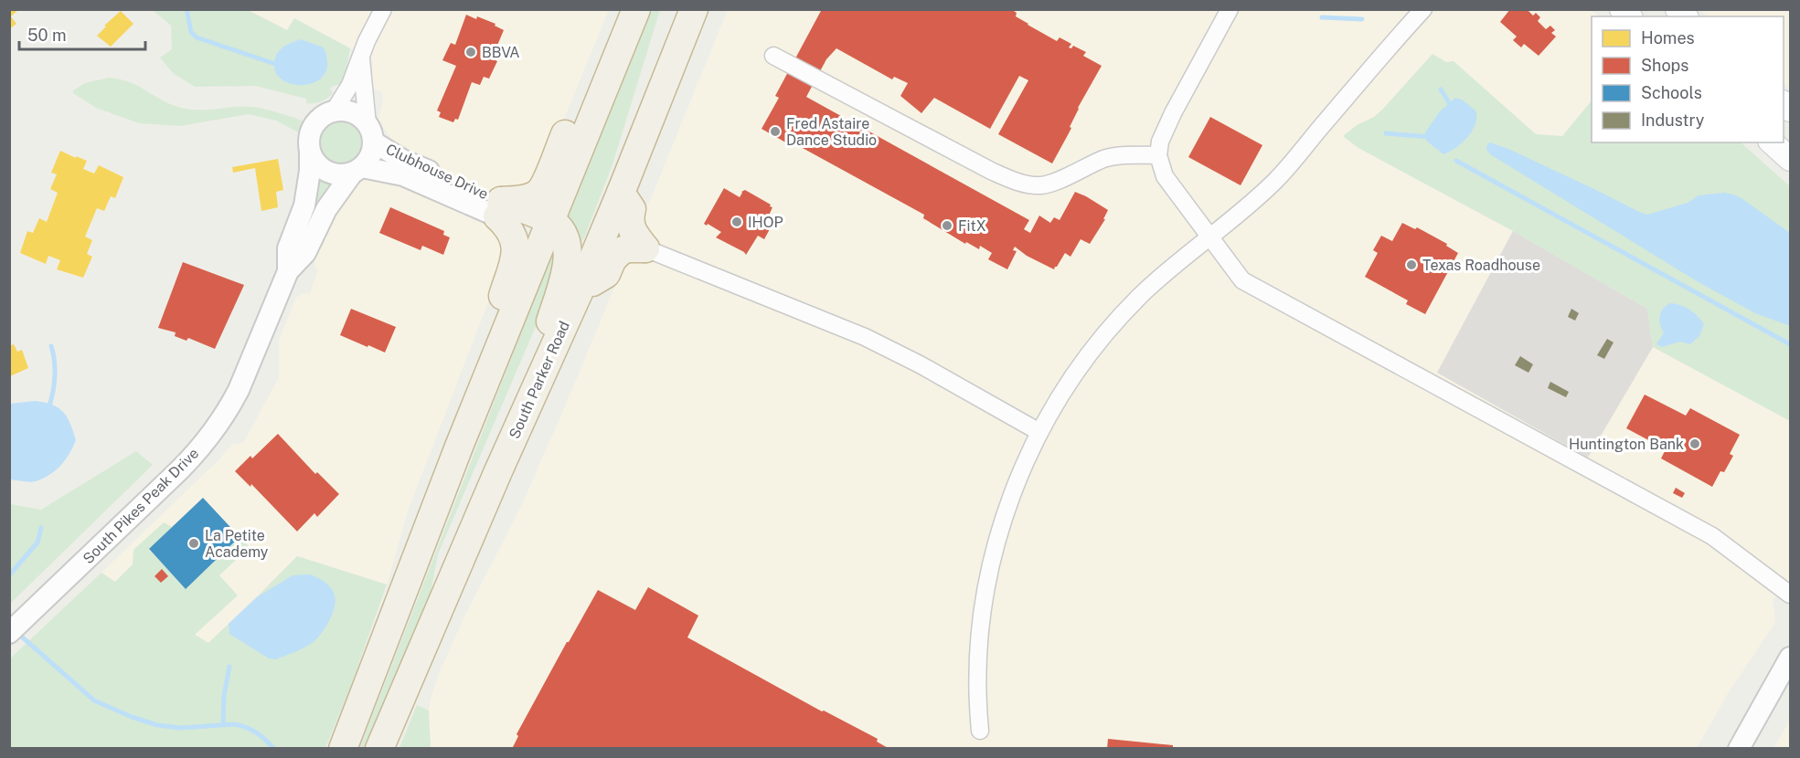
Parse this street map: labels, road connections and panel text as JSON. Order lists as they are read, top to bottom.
{
  "streets": {
    "highway": ["South Parker Road"],
    "street": ["Clubhouse Drive", "South Pikes Peak Drive"]
  },
  "crossings": [
    ["Clubhouse Drive", "South Pikes Peak Drive"]
  ],
  "places": [
    "BBVA",
    "Fred Astaire Dance Studio",
    "IHOP",
    "FitX",
    "Texas Roadhouse",
    "Huntington Bank",
    "La Petite Academy"
  ],
  "legend": [
    "Homes",
    "Shops",
    "Schools",
    "Industry"
  ],
  "scale_bar": "50 m"
}
